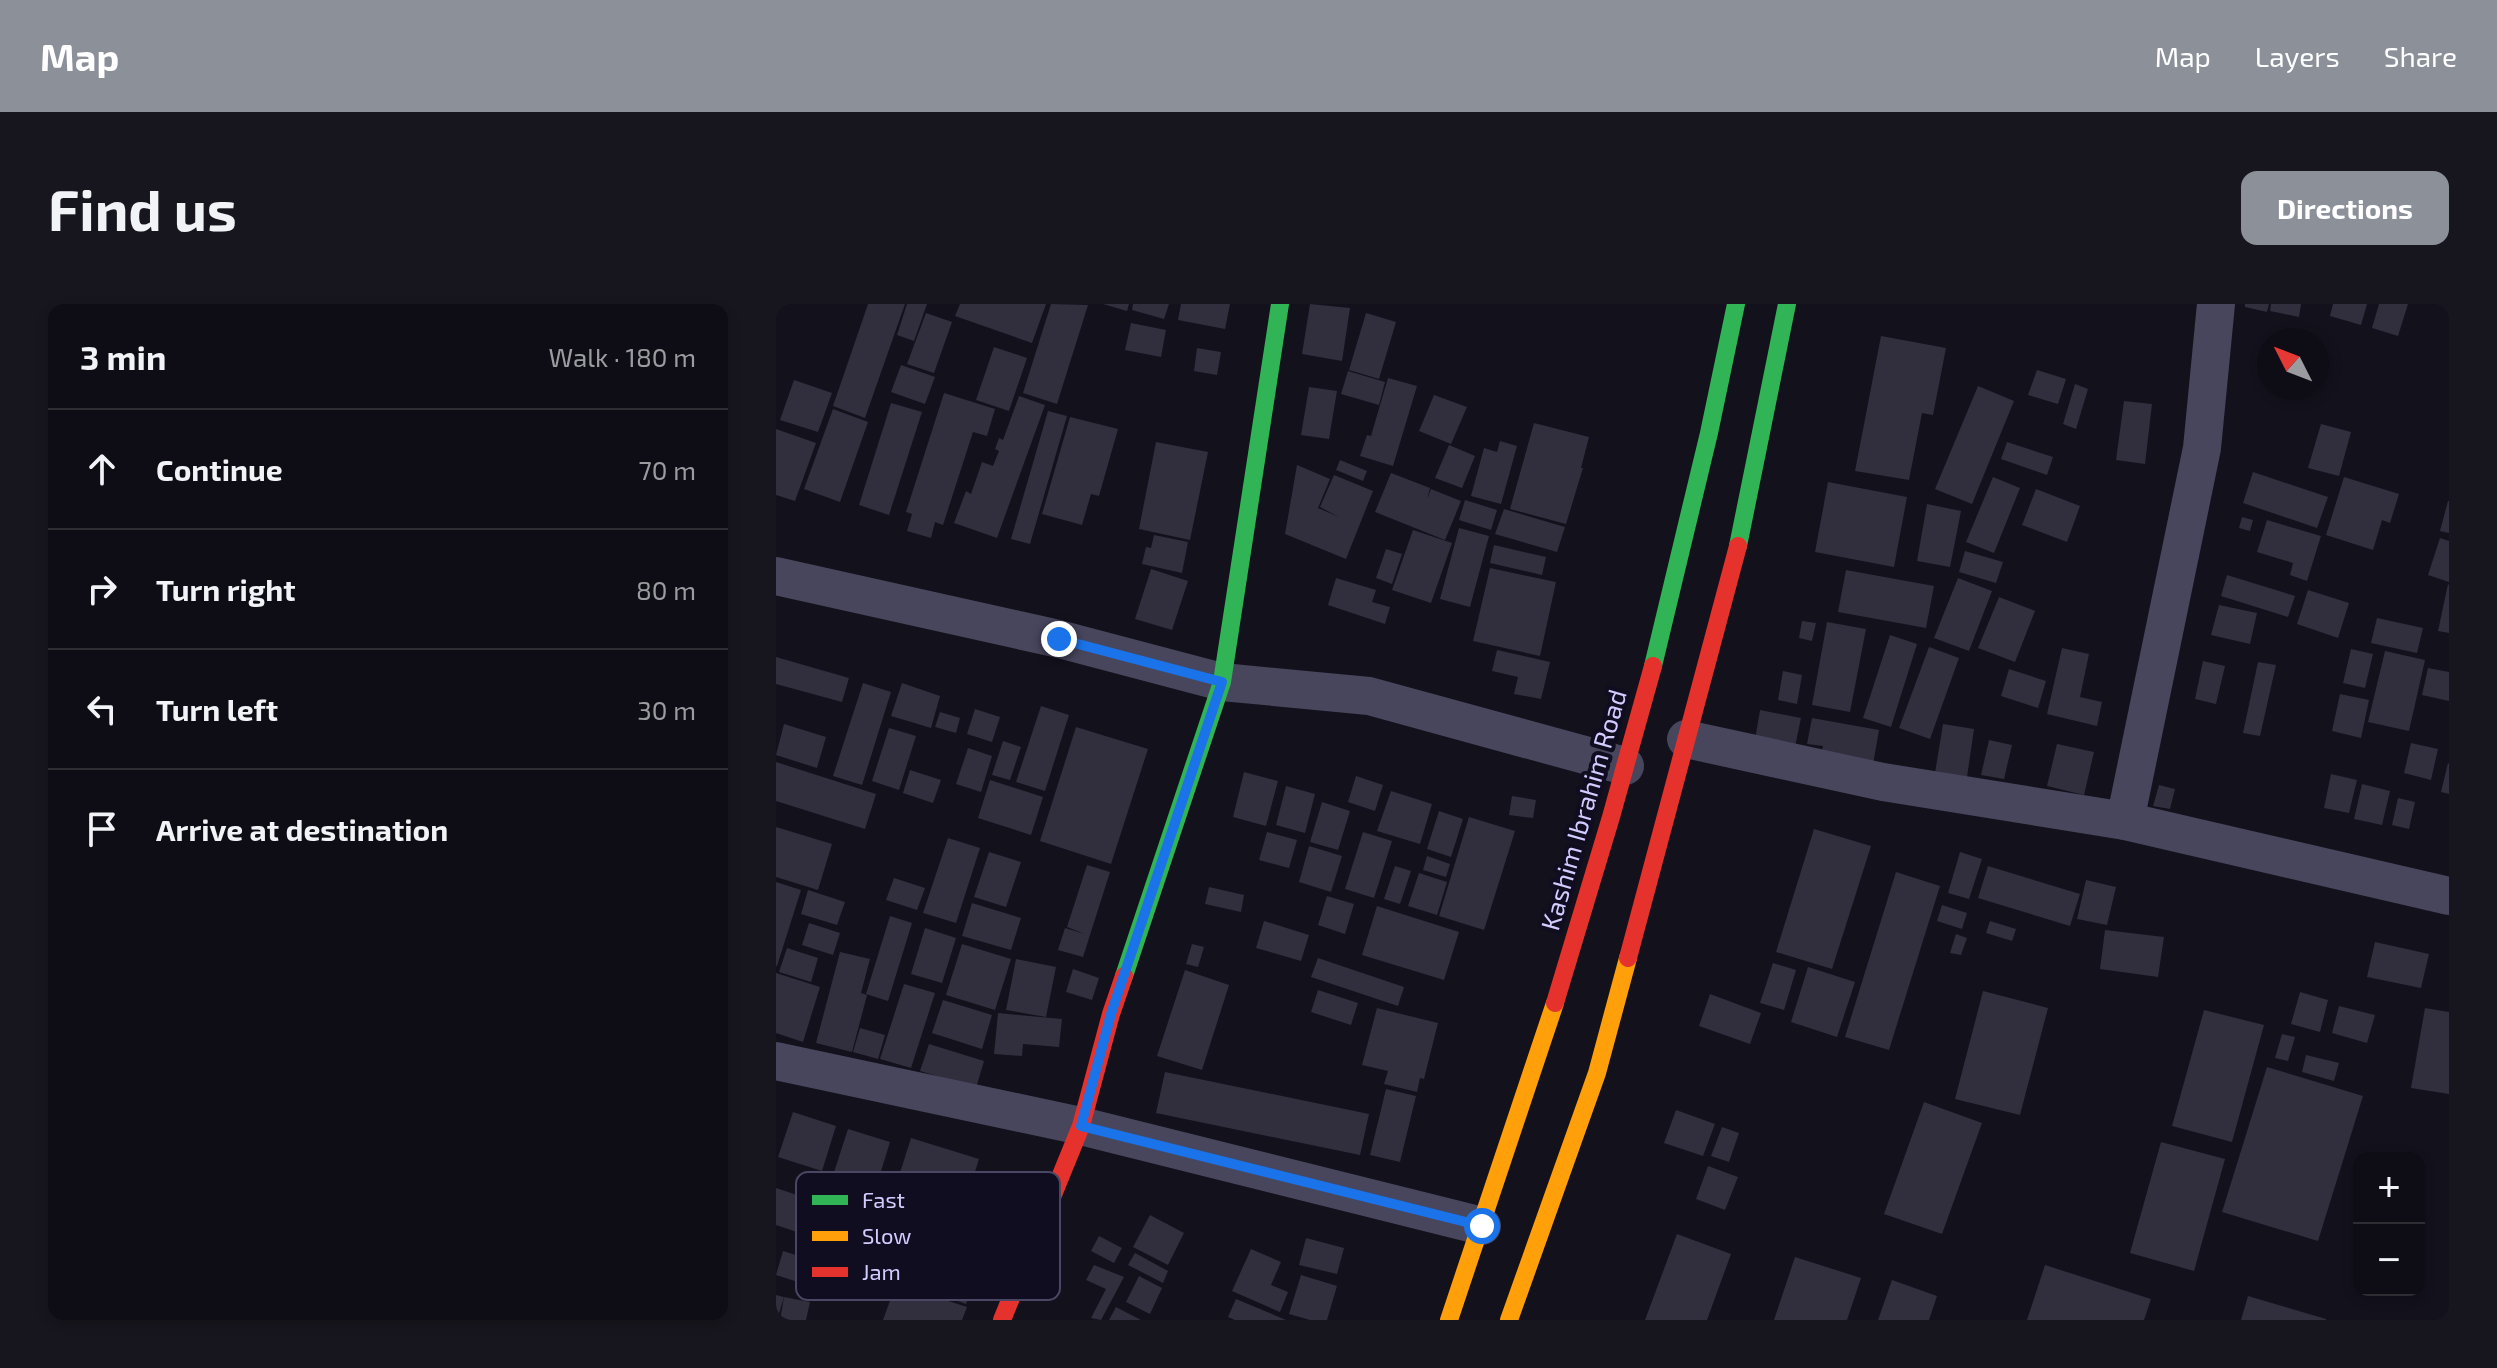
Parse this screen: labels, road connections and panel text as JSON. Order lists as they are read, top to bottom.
{
  "streets": {
    "main road": ["Kashim Ibrahim Road"]
  },
  "legend": ["Fast", "Slow", "Jam"],
  "north": "top left",
  "page": {
    "header": "Map",
    "nav": ["Map", "Layers", "Share"],
    "buttons": "Directions",
    "title": "Find us",
    "heading": ["3 min", "Walk · 180 m"],
    "list": [
      ["Continue", "70 m"],
      ["Turn right", "80 m"],
      ["Turn left", "30 m"],
      "Arrive at destination"
    ],
    "map_buttons": ["+", "−"]
  }
}
